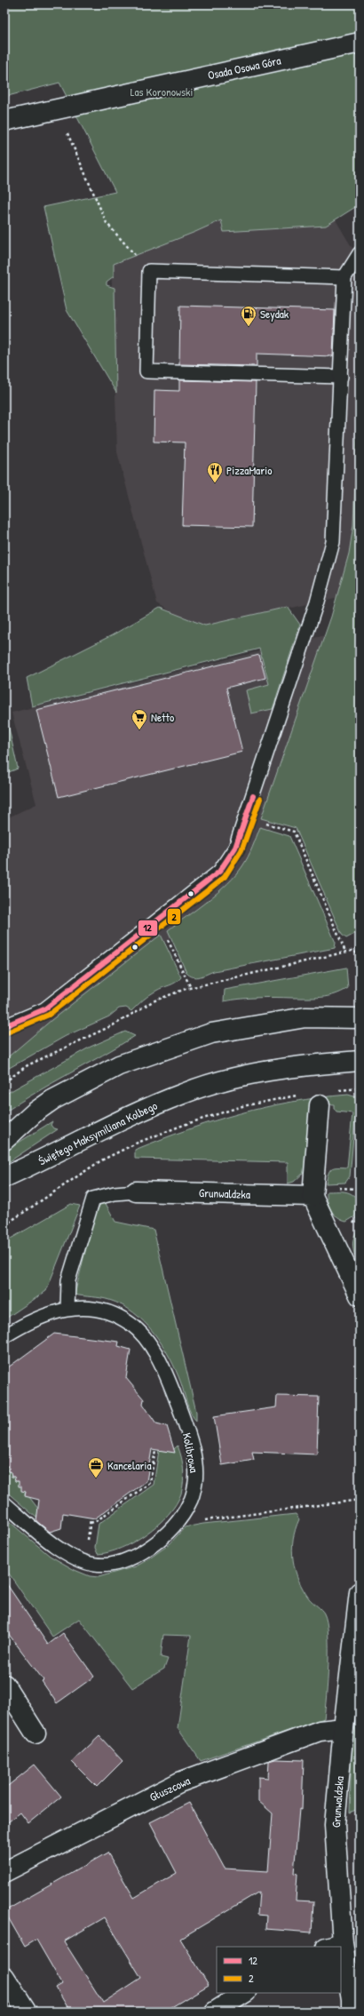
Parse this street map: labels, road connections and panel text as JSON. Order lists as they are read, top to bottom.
{
  "streets": {
    "street": [
      "Osada Osowa Góra",
      "Świętego Maksymiliana Kolbego",
      "Grunwaldzka",
      "Głuszcowa"
    ],
    "lane": ["Kolibrowa"]
  },
  "crossings": [
    ["Grunwaldzka", "Głuszcowa"]
  ],
  "parks": ["Las Koronowski"],
  "places": {
    "fuel station": ["Seydak"],
    "restaurant": ["PizzaMario"],
    "supermarket": ["Netto"],
    "office": ["Kancelaria"]
  },
  "lines": ["transit line 12", "transit line 2"],
  "legend": ["12", "2"]
}
